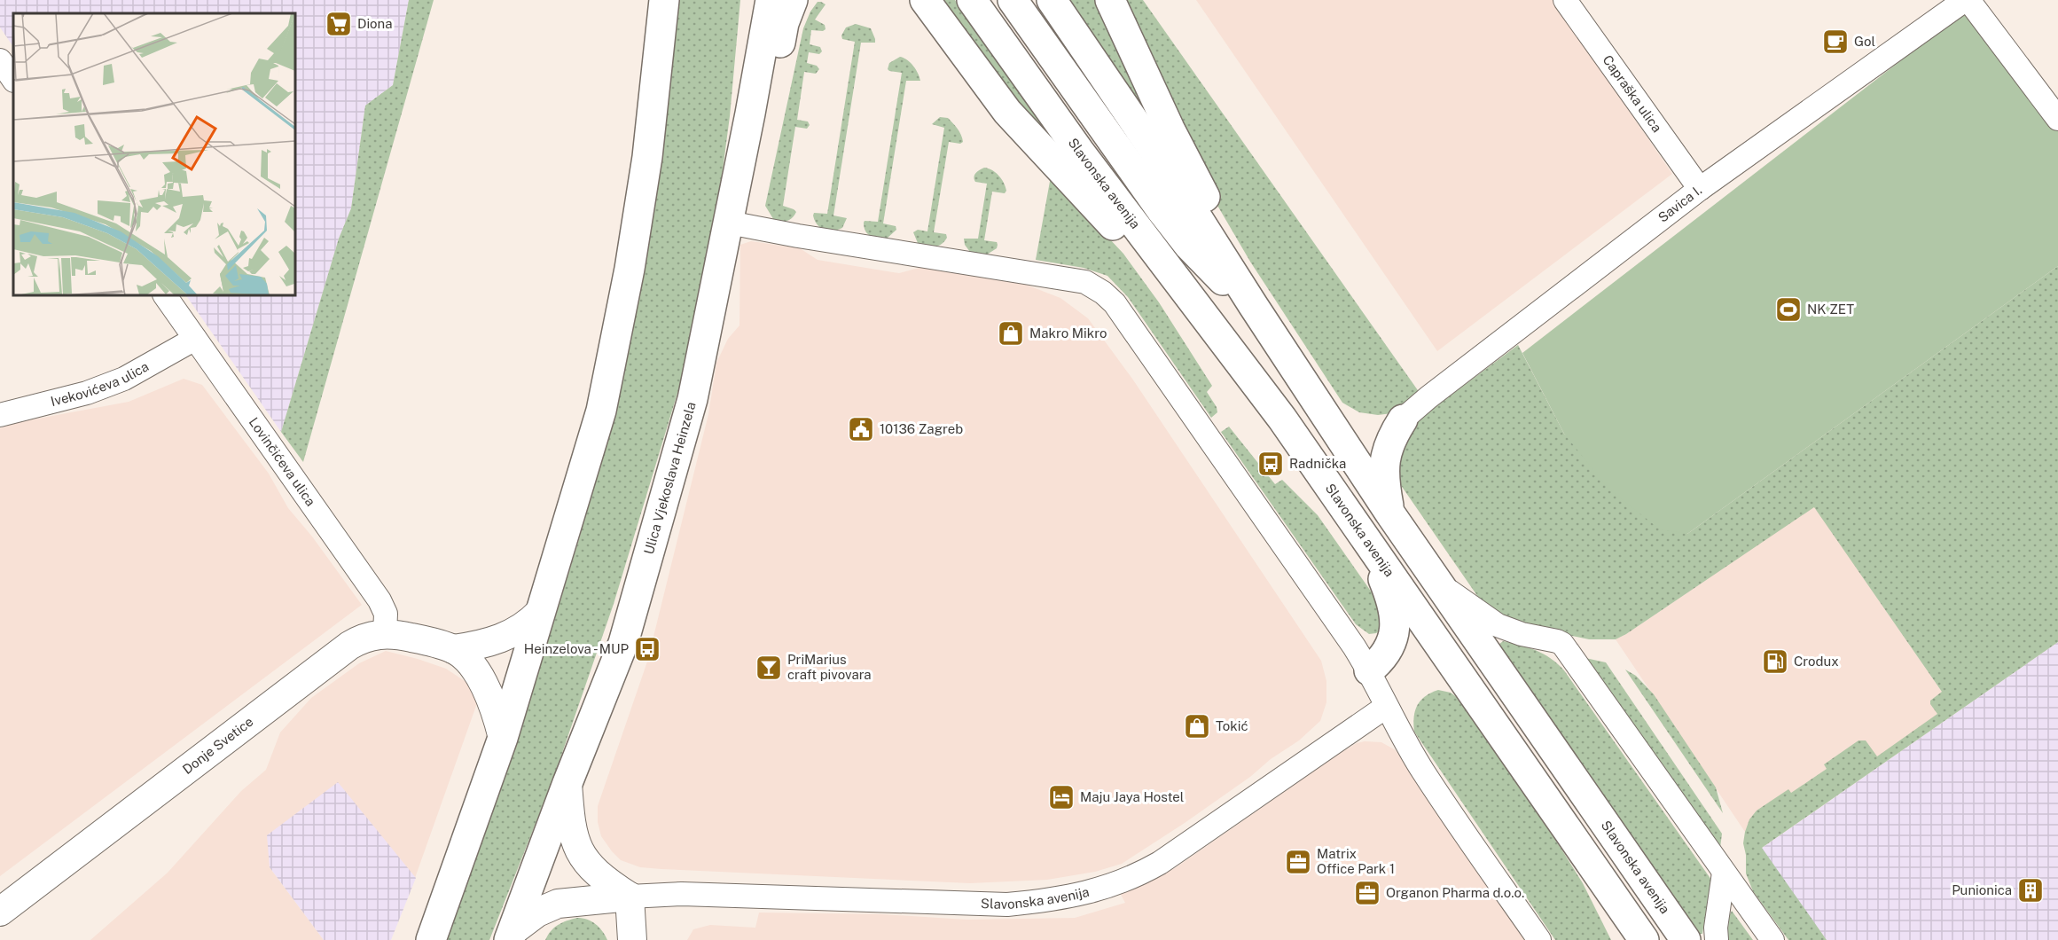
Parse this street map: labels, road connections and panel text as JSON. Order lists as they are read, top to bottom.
{
  "streets": {
    "main road": ["Slavonska avenija", "Ulica Vjekoslava Heinzela"],
    "street": [
      "Capraška ulica",
      "Savica I.",
      "Ivekovićeva ulica",
      "Lovinčićeva ulica",
      "Donje Svetice"
    ]
  },
  "crossings": [
    ["Capraška ulica", "Savica I."],
    ["Ivekovićeva ulica", "Lovinčićeva ulica"],
    ["Lovinčićeva ulica", "Donje Svetice"]
  ],
  "places": {
    "supermarket": ["Diona"],
    "cafe": ["Gol"],
    "sports": ["NK ZET"],
    "shop": ["Makro Mikro", "Tokić"],
    "public building": ["10136 Zagreb"],
    "bus stop": ["Radnička", "Heinzelova - MUP"],
    "fuel station": ["Crodux"],
    "bar": ["PriMarius craft pivovara"],
    "hotel": ["Maju Jaya Hostel"],
    "office": ["Matrix Office Park 1", "Organon Pharma d.o.o."],
    "building": ["Punionica"]
  }
}
